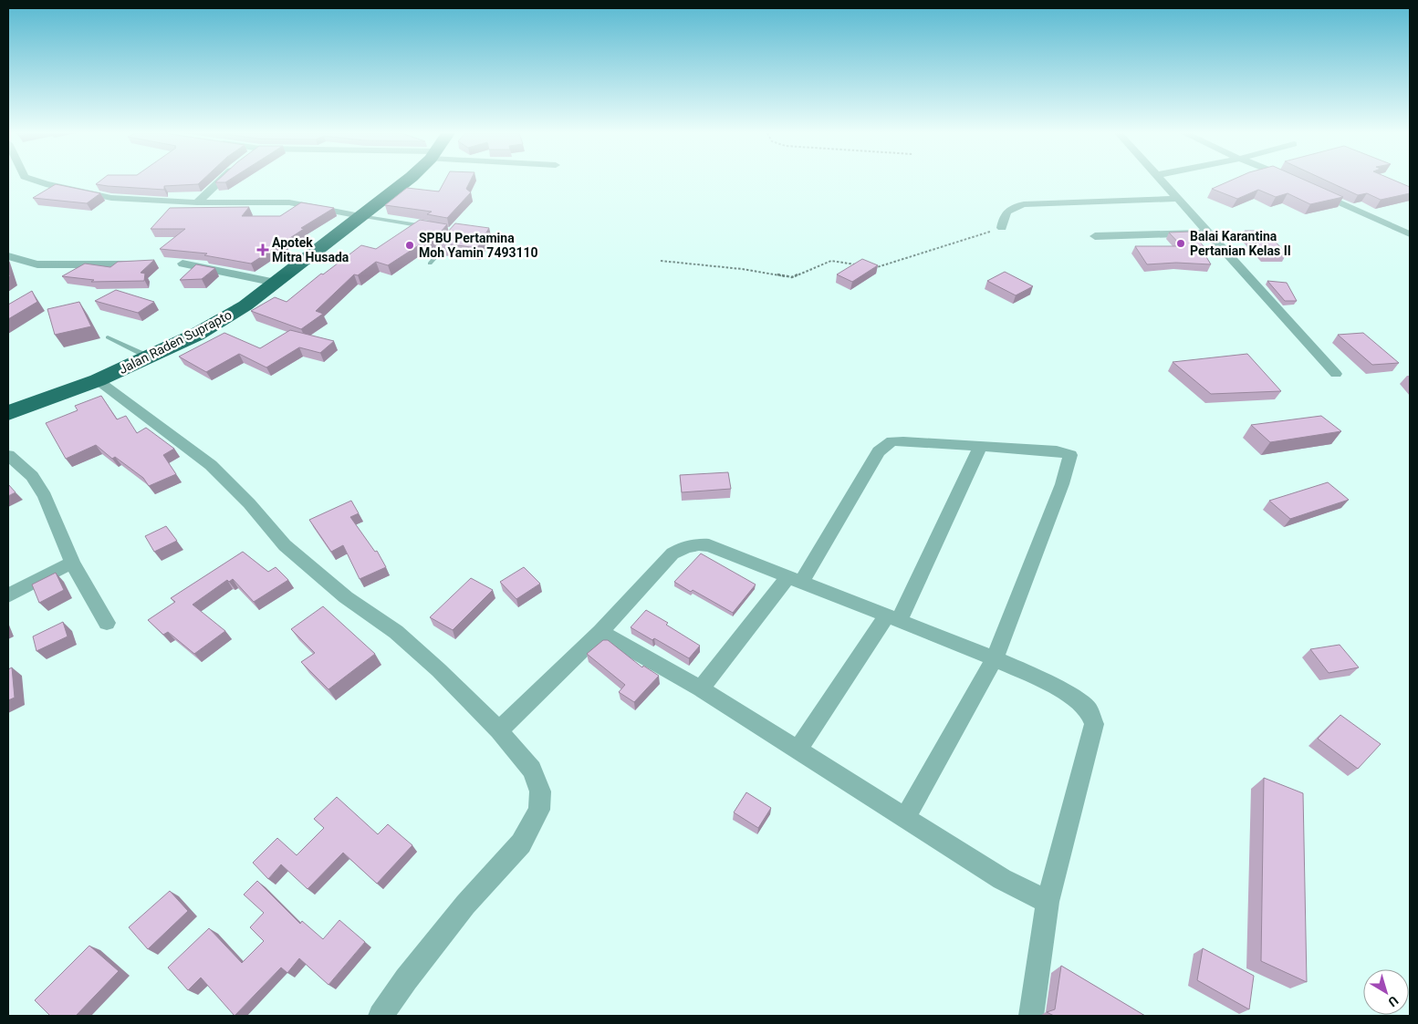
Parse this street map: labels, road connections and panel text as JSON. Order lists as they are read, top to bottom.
{
  "streets": {
    "highway": ["Jalan Raden Suprapto"]
  },
  "places": {
    "other": ["Balai Karantina Pertanian Kelas II", "SPBU Pertamina Moh Yamin 7493110"],
    "health": ["Apotek Mitra Husada"]
  },
  "north": "bottom right"
}
